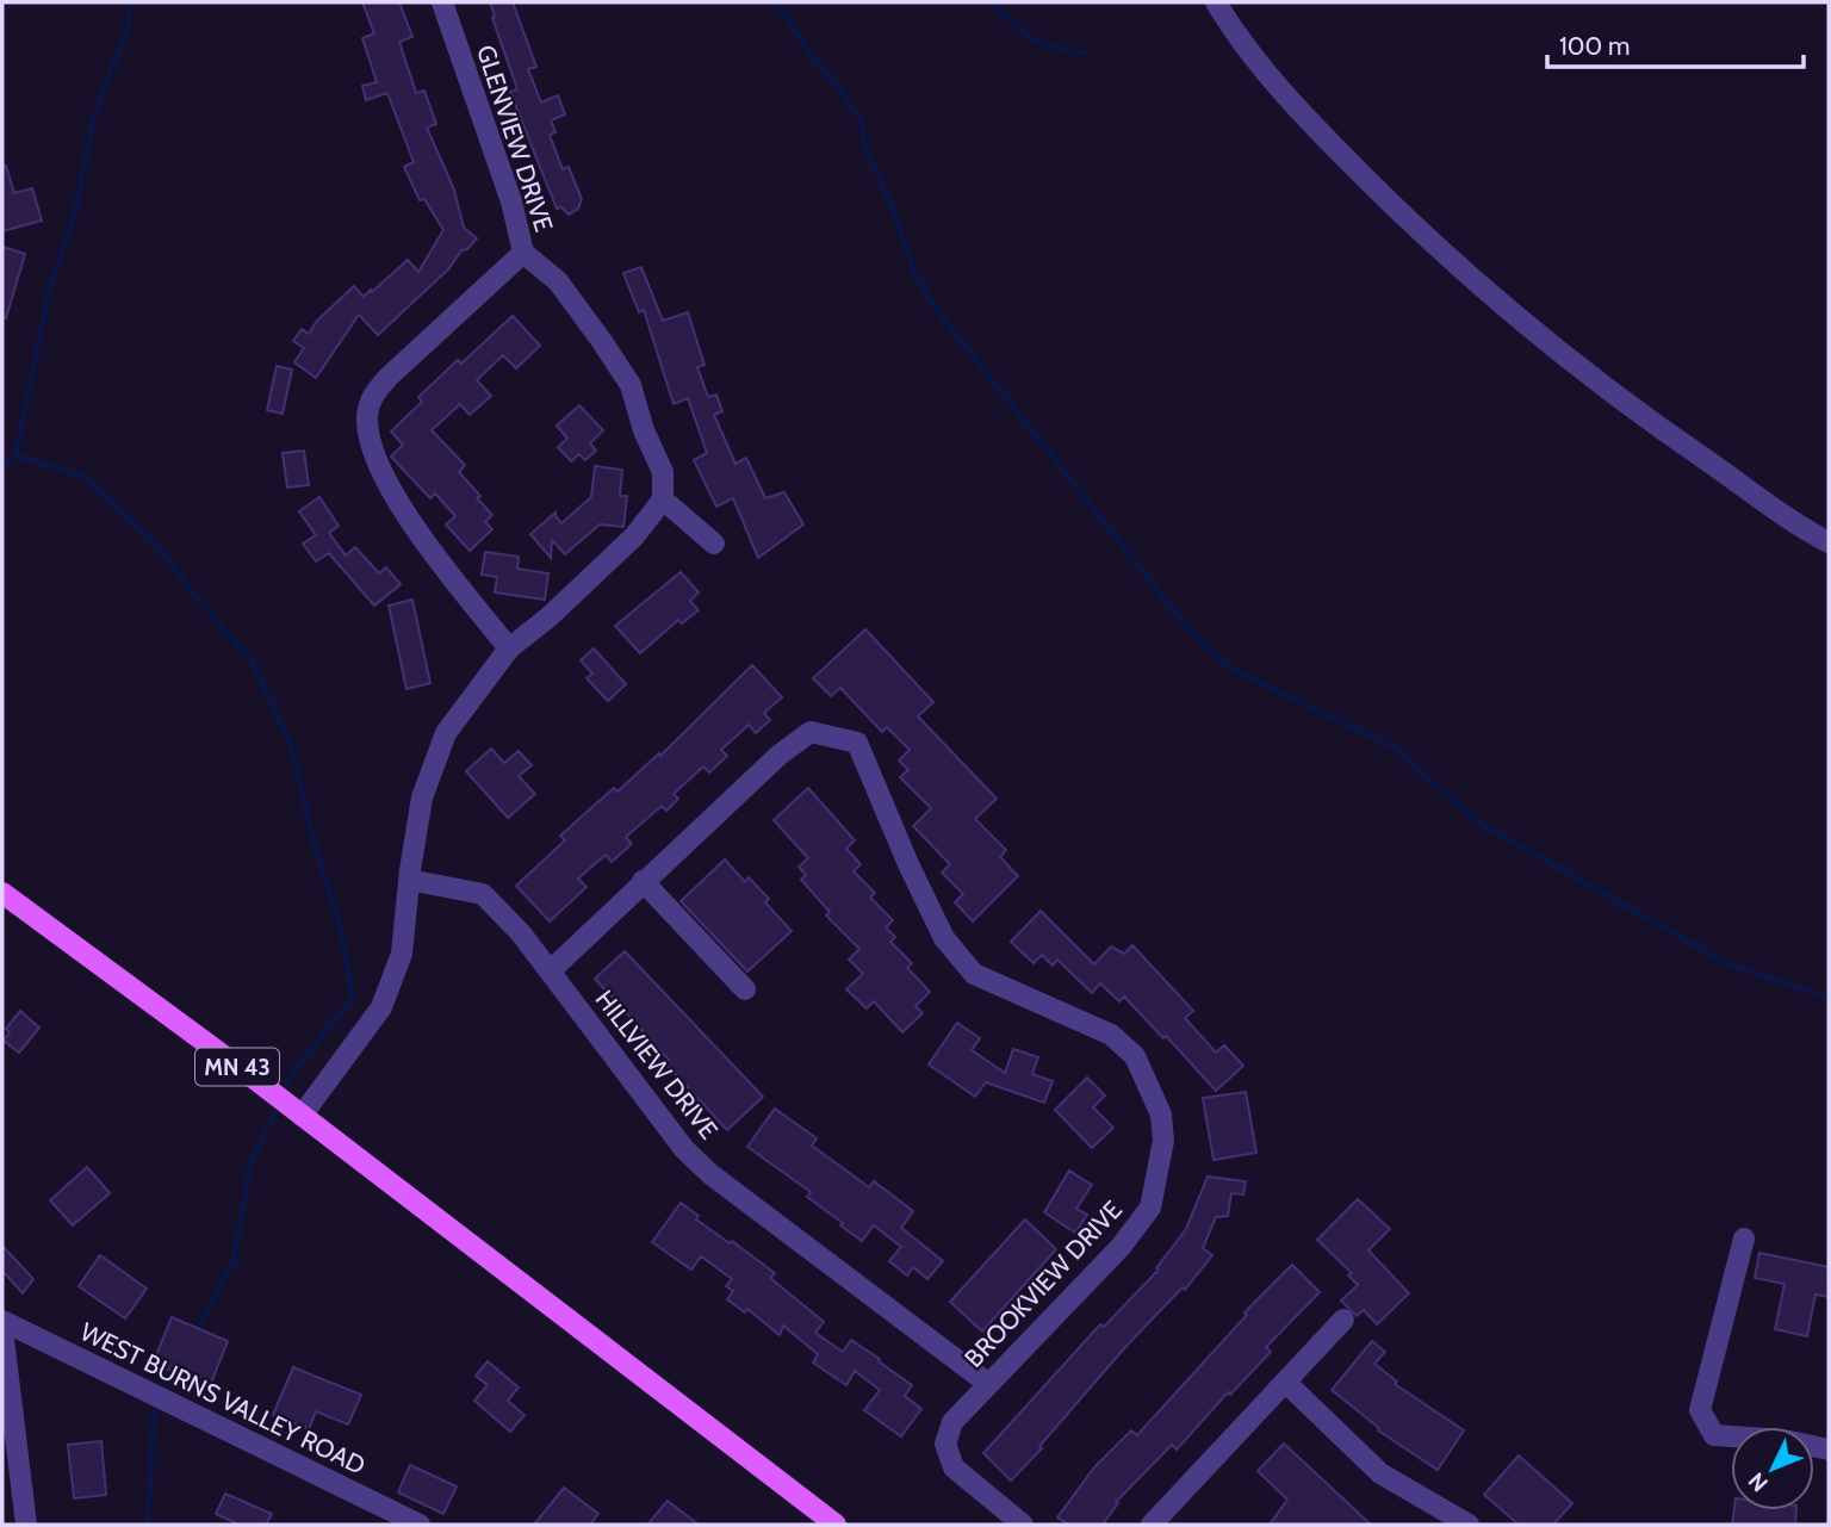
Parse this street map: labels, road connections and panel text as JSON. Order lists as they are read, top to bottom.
{
  "streets": {
    "main road": ["MN 43"],
    "street": [
      "GLENVIEW DRIVE",
      "HILLVIEW DRIVE",
      "BROOKVIEW DRIVE",
      "WEST BURNS VALLEY ROAD"
    ]
  },
  "crossings": [
    ["HILLVIEW DRIVE", "BROOKVIEW DRIVE"]
  ],
  "scale_bar": "100 m",
  "north": "bottom left"
}
